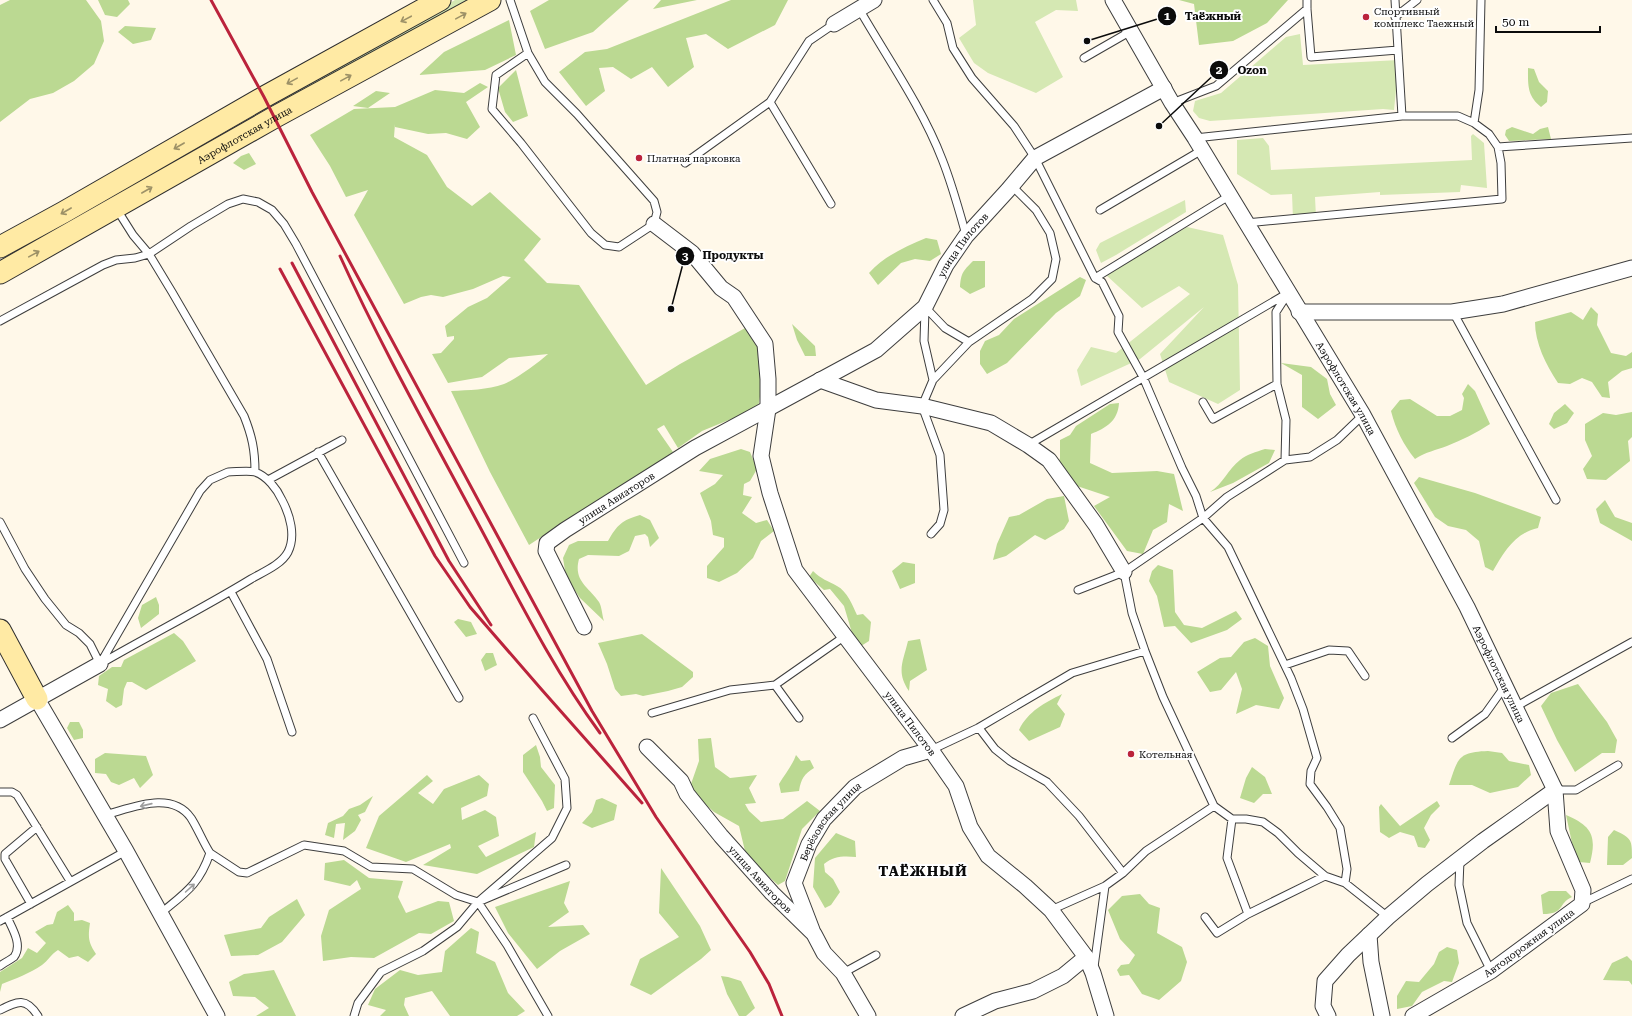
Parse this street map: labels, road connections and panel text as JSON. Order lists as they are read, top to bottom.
{
  "streets": {
    "main road": ["Аэрофлотская улица"],
    "street": [
      "улица Пилотов",
      "улица Авиаторов",
      "Берёзовская улица",
      "Автодорожная улица"
    ]
  },
  "crossings": [
    ["Аэрофлотская улица", "улица Пилотов"],
    ["Аэрофлотская улица", "Автодорожная улица"],
    ["улица Пилотов", "улица Авиаторов"],
    ["улица Пилотов", "Берёзовская улица"],
    ["улица Авиаторов", "Берёзовская улица"]
  ],
  "districts": ["ТАЁЖНЫЙ"],
  "places": [
    "Спортивный комплекс Таежный",
    "Таёжный",
    "Ozon",
    "Платная парковка",
    "Продукты",
    "Котельная"
  ],
  "scale_bar": "50 m"
}
